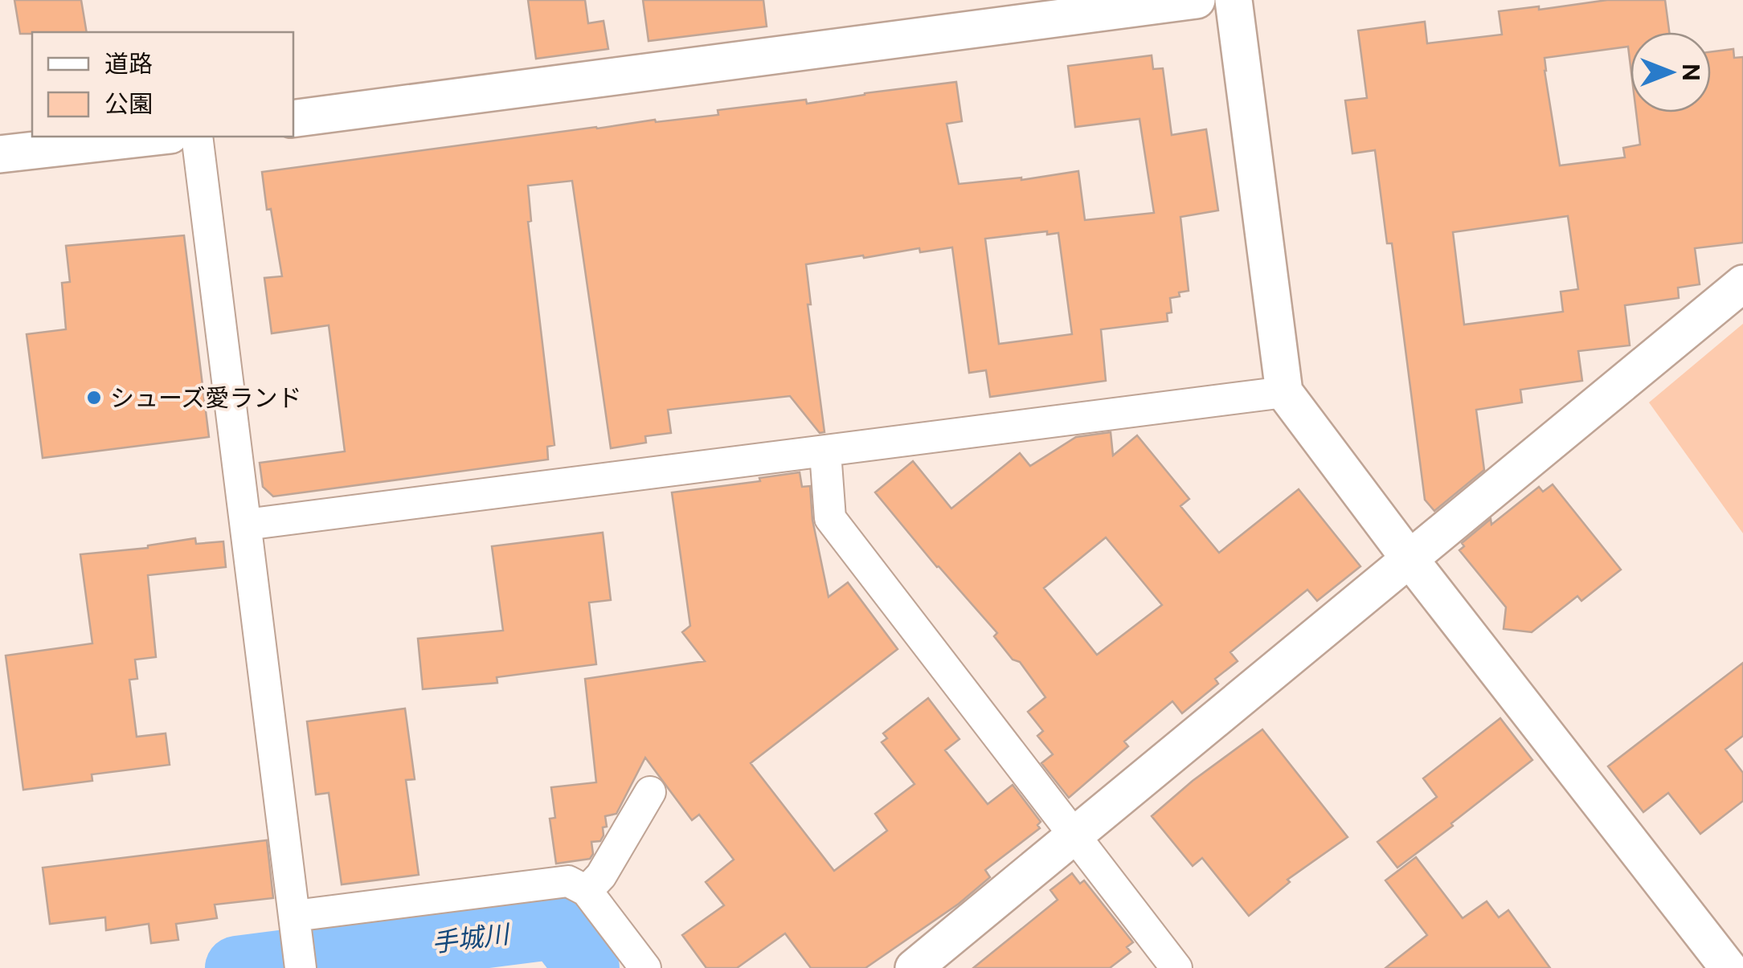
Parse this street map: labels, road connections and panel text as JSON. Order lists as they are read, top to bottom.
{
  "water": ["手城川"],
  "places": ["シューズ愛ランド"],
  "legend": ["道路", "公園"],
  "north": "right"
}
